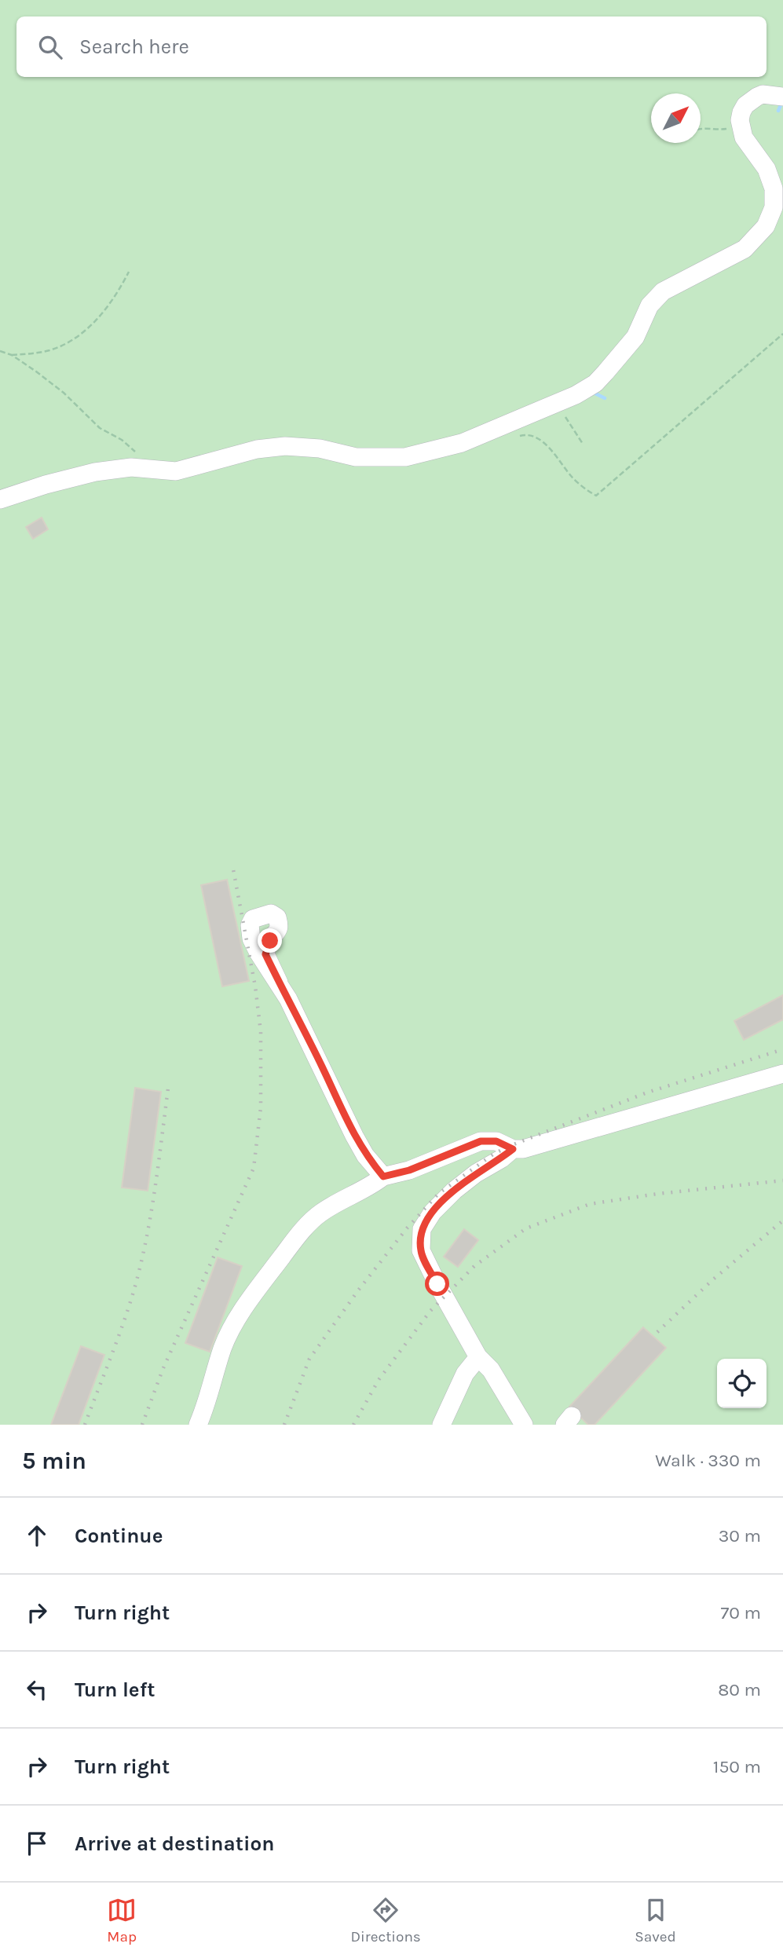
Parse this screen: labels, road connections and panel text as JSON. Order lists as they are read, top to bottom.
{
  "north": "top right",
  "page": {
    "search": "Search here",
    "heading": ["5 min", "Walk · 330 m"],
    "list": [
      ["Continue", "30 m"],
      ["Turn right", "70 m"],
      ["Turn left", "80 m"],
      ["Turn right", "150 m"],
      "Arrive at destination"
    ],
    "nav": ["Map", "Directions", "Saved"]
  }
}
